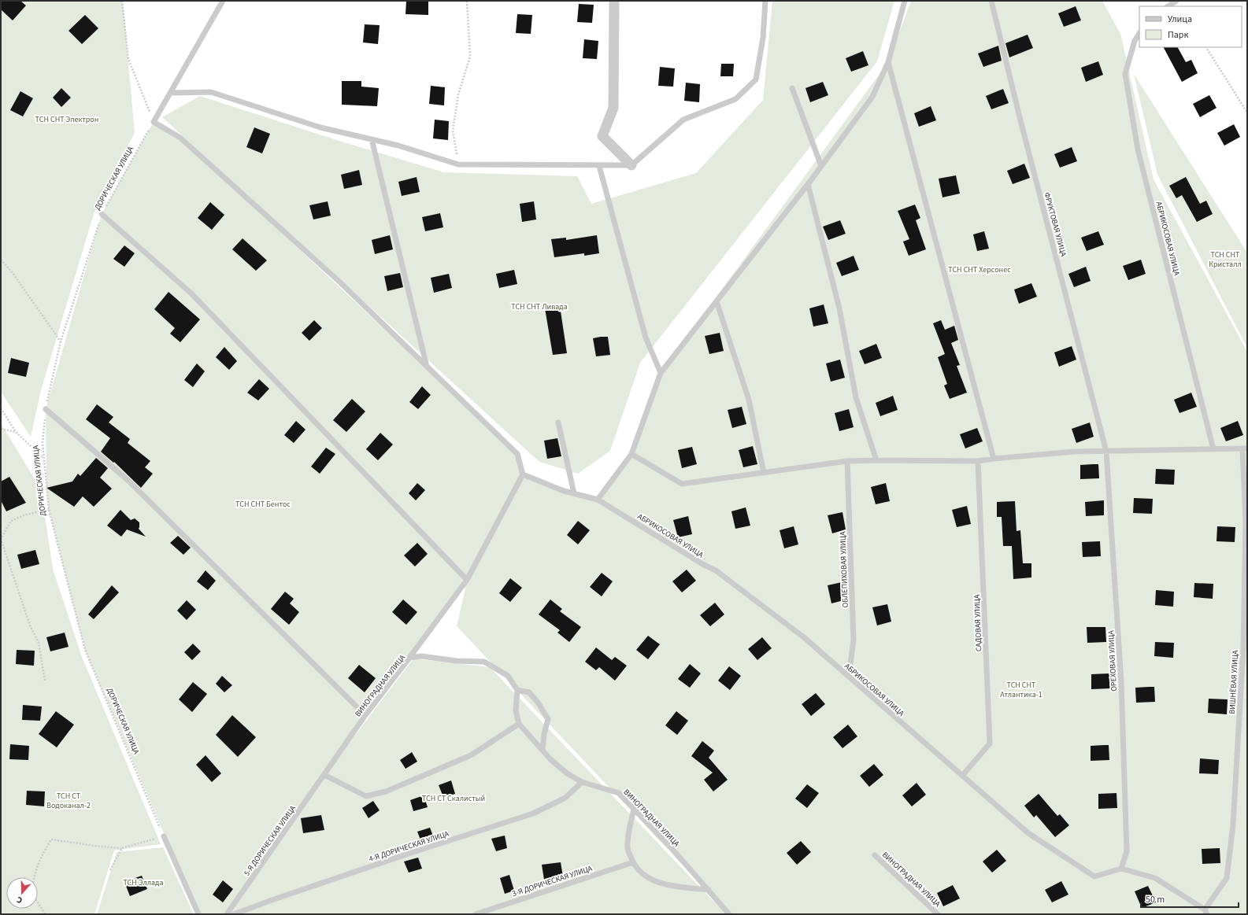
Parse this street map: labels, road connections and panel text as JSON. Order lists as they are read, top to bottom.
{
  "streets": {
    "lane": [
      "ФРУКТОВАЯ УЛИЦА",
      "АБРИКОСОВАЯ УЛИЦА",
      "ОБЛЕПИХОВАЯ УЛИЦА",
      "САДОВАЯ УЛИЦА",
      "ОРЕХОВАЯ УЛИЦА",
      "ВИШНЁВАЯ УЛИЦА",
      "ВИНОГРАДНАЯ УЛИЦА",
      "5-Я ДОРИЧЕСКАЯ УЛИЦА",
      "4-Я ДОРИЧЕСКАЯ УЛИЦА",
      "3-Я ДОРИЧЕСКАЯ УЛИЦА"
    ],
    "path": ["ДОРИЧЕСКАЯ УЛИЦА"]
  },
  "crossings": [
    ["ФРУКТОВАЯ УЛИЦА", "ОРЕХОВАЯ УЛИЦА"],
    ["АБРИКОСОВАЯ УЛИЦА", "ОБЛЕПИХОВАЯ УЛИЦА"],
    ["АБРИКОСОВАЯ УЛИЦА", "САДОВАЯ УЛИЦА"],
    ["АБРИКОСОВАЯ УЛИЦА", "ОРЕХОВАЯ УЛИЦА"],
    ["ВИНОГРАДНАЯ УЛИЦА", "5-Я ДОРИЧЕСКАЯ УЛИЦА"],
    ["ВИНОГРАДНАЯ УЛИЦА", "4-Я ДОРИЧЕСКАЯ УЛИЦА"]
  ],
  "parks": [
    "ТСН СНТ Электрон",
    "ТСН СНТ Кристалл",
    "ТСН СНТ Херсонес",
    "ТСН СНТ Ливада",
    "ТСН СНТ Бентос",
    "ТСН СНТ Атлантика-1",
    "ТСН СТ Водоканал-2",
    "ТСН СТ Скалистый",
    "ТСН Эллада"
  ],
  "legend": ["Улица", "Парк"],
  "scale_bar": "50 m",
  "north": "bottom"
}
